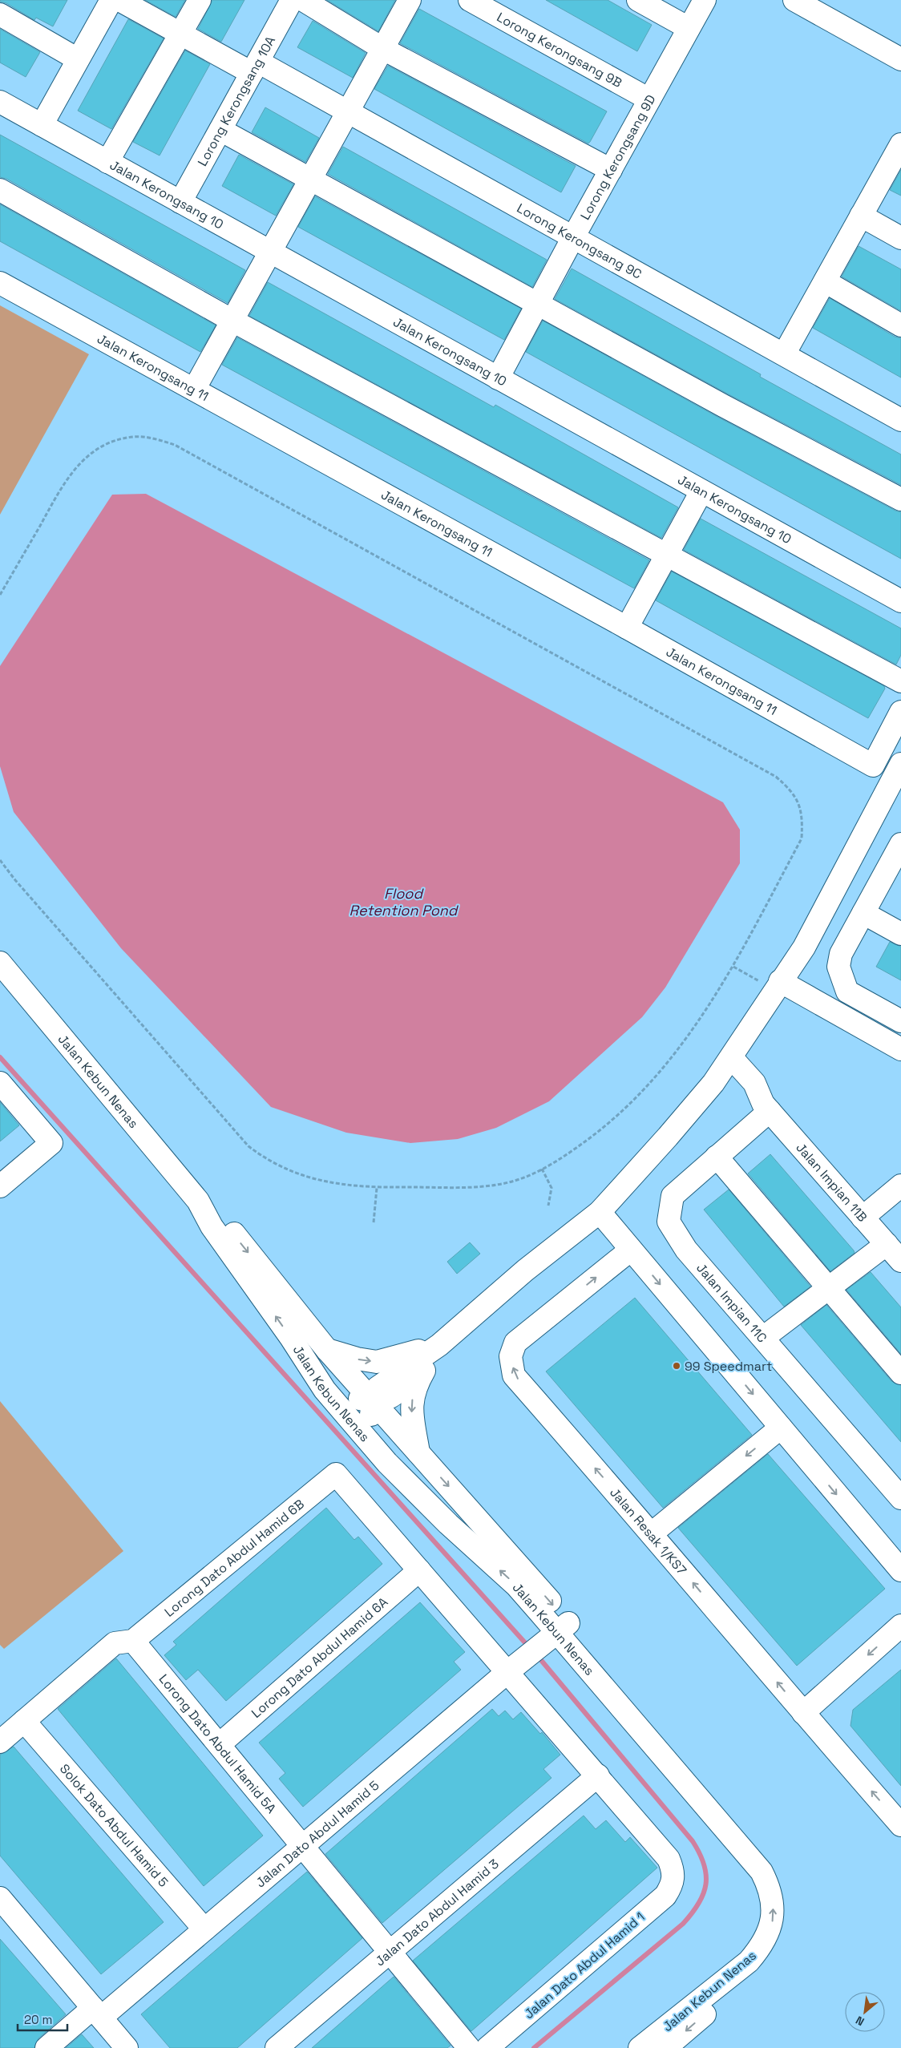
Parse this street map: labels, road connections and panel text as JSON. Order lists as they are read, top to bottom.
{
  "streets": {
    "street": [
      "Lorong Kerongsang 9B",
      "Lorong Kerongsang 10A",
      "Lorong Kerongsang 9D",
      "Jalan Kerongsang 10",
      "Lorong Kerongsang 9C",
      "Jalan Kerongsang 11",
      "Jalan Kebun Nenas",
      "Jalan Impian 11B",
      "Jalan Impian 11C",
      "Jalan Resak 1/KS7",
      "Lorong Dato Abdul Hamid 6B",
      "Lorong Dato Abdul Hamid 6A",
      "Lorong Dato Abdul Hamid 5A",
      "Solok Dato Abdul Hamid 5",
      "Jalan Dato Abdul Hamid 5",
      "Jalan Dato Abdul Hamid 3",
      "Jalan Dato Abdul Hamid 1"
    ]
  },
  "crossings": [
    ["Lorong Kerongsang 9B", "Lorong Kerongsang 9D"],
    ["Lorong Kerongsang 10A", "Jalan Kerongsang 10"],
    ["Lorong Kerongsang 10A", "Lorong Kerongsang 9C"],
    ["Lorong Kerongsang 9D", "Jalan Kerongsang 10"],
    ["Lorong Kerongsang 9D", "Lorong Kerongsang 9C"],
    ["Jalan Kebun Nenas", "Jalan Dato Abdul Hamid 5"],
    ["Jalan Impian 11B", "Jalan Impian 11C"],
    ["Lorong Dato Abdul Hamid 6B", "Lorong Dato Abdul Hamid 6A"],
    ["Lorong Dato Abdul Hamid 6B", "Lorong Dato Abdul Hamid 5A"],
    ["Lorong Dato Abdul Hamid 6A", "Lorong Dato Abdul Hamid 5A"],
    ["Lorong Dato Abdul Hamid 5A", "Jalan Dato Abdul Hamid 5"],
    ["Lorong Dato Abdul Hamid 5A", "Jalan Dato Abdul Hamid 3"],
    ["Solok Dato Abdul Hamid 5", "Jalan Dato Abdul Hamid 5"],
    ["Jalan Dato Abdul Hamid 3", "Jalan Dato Abdul Hamid 1"]
  ],
  "water": ["Flood Retention Pond"],
  "places": ["99 Speedmart"],
  "scale_bar": "20 m",
  "north": "bottom left"
}
